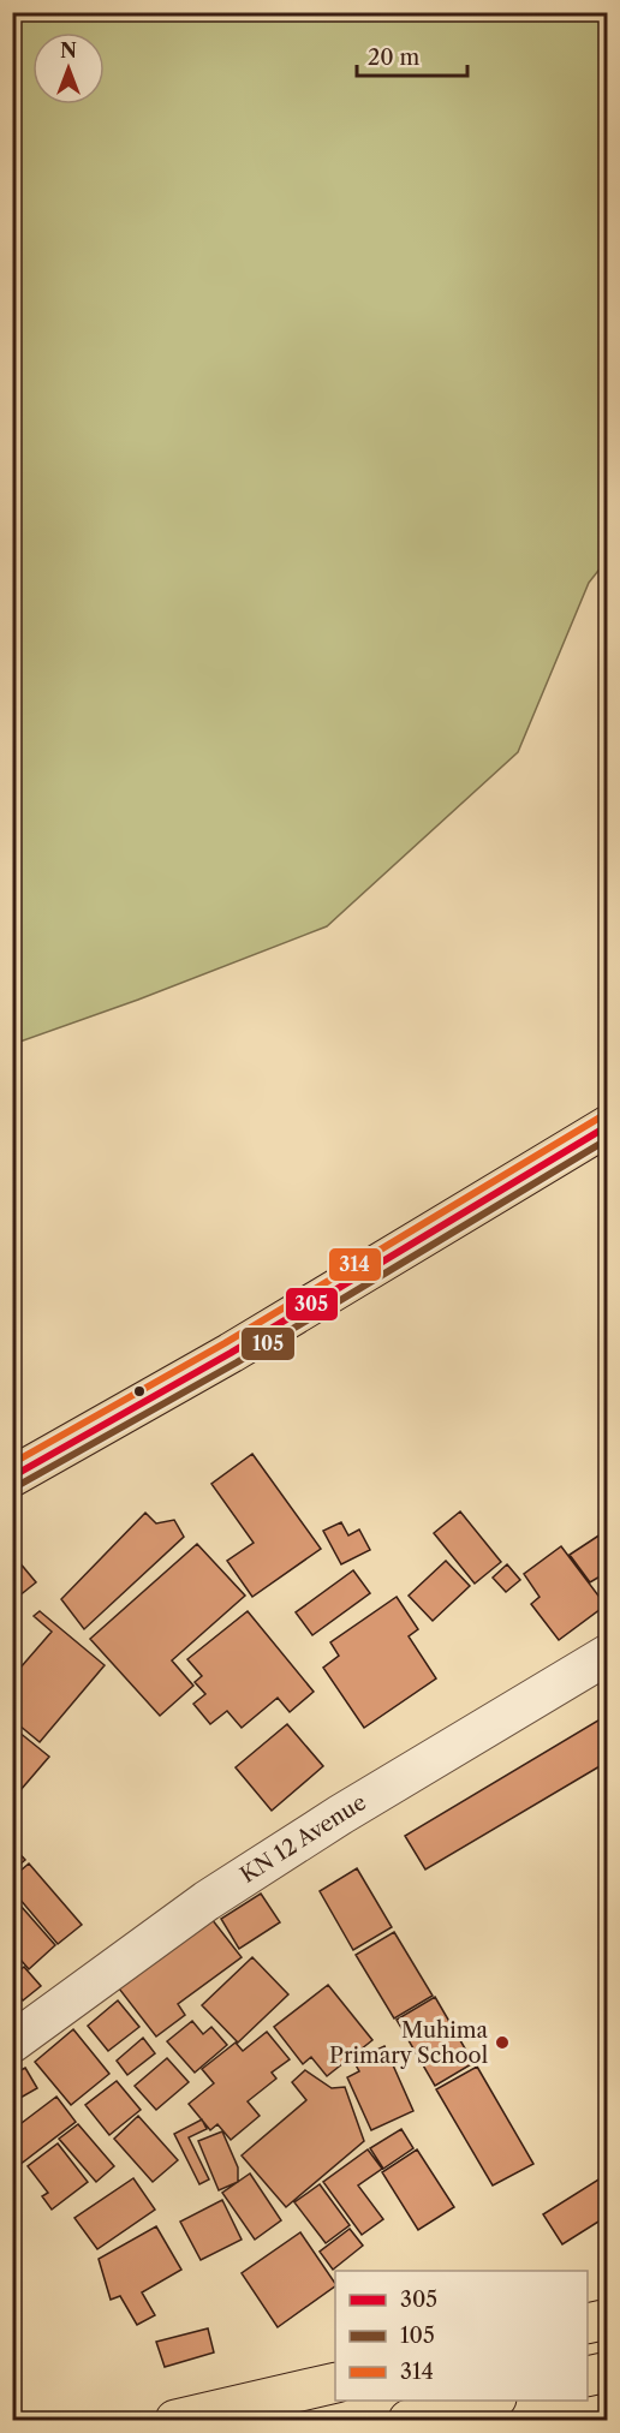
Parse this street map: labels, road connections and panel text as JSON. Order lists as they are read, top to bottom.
{
  "streets": {
    "street": ["KN 12 Avenue"]
  },
  "places": ["Muhima Primary School"],
  "lines": ["transit line 314", "transit line 305", "transit line 105"],
  "legend": ["305", "105", "314"],
  "scale_bar": "20 m",
  "north": "top"
}
